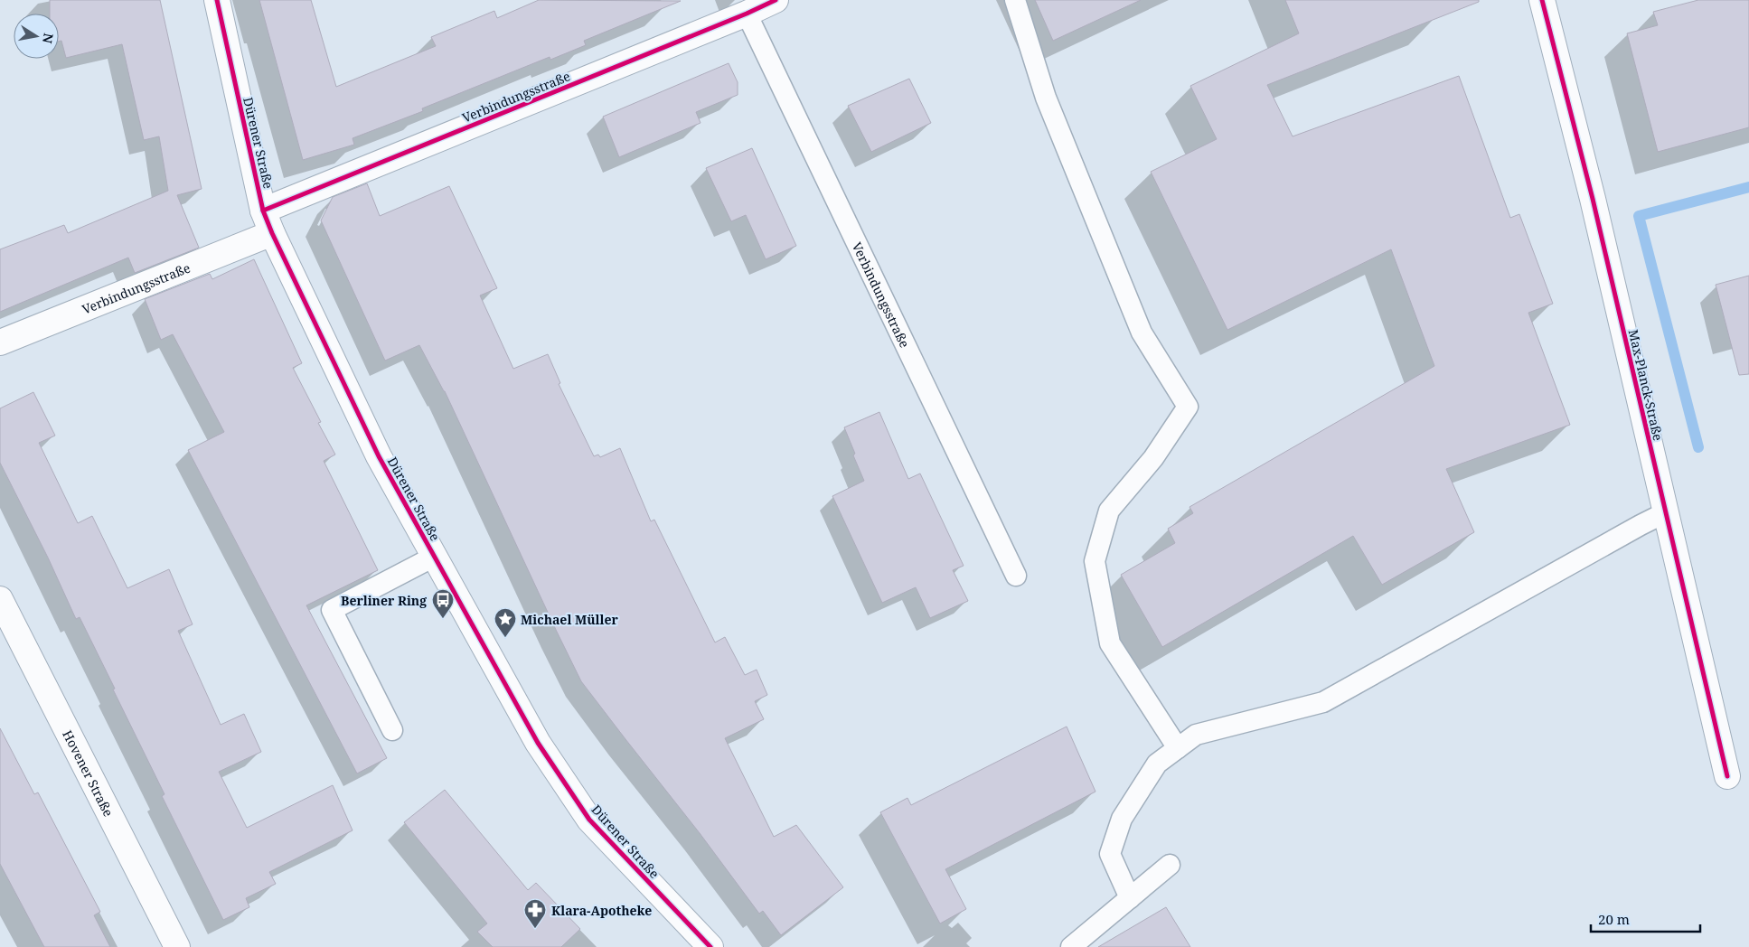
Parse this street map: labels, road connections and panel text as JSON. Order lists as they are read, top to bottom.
{
  "streets": {
    "street": [
      "Verbindungsstraße",
      "Dürener Straße",
      "Max-Planck-Straße",
      "Hovener Straße"
    ]
  },
  "crossings": [
    ["Verbindungsstraße", "Dürener Straße"]
  ],
  "places": {
    "bus stop": ["Berliner Ring"],
    "place": ["Michael Müller"],
    "pharmacy": ["Klara-Apotheke"]
  },
  "scale_bar": "20 m",
  "north": "right"
}
